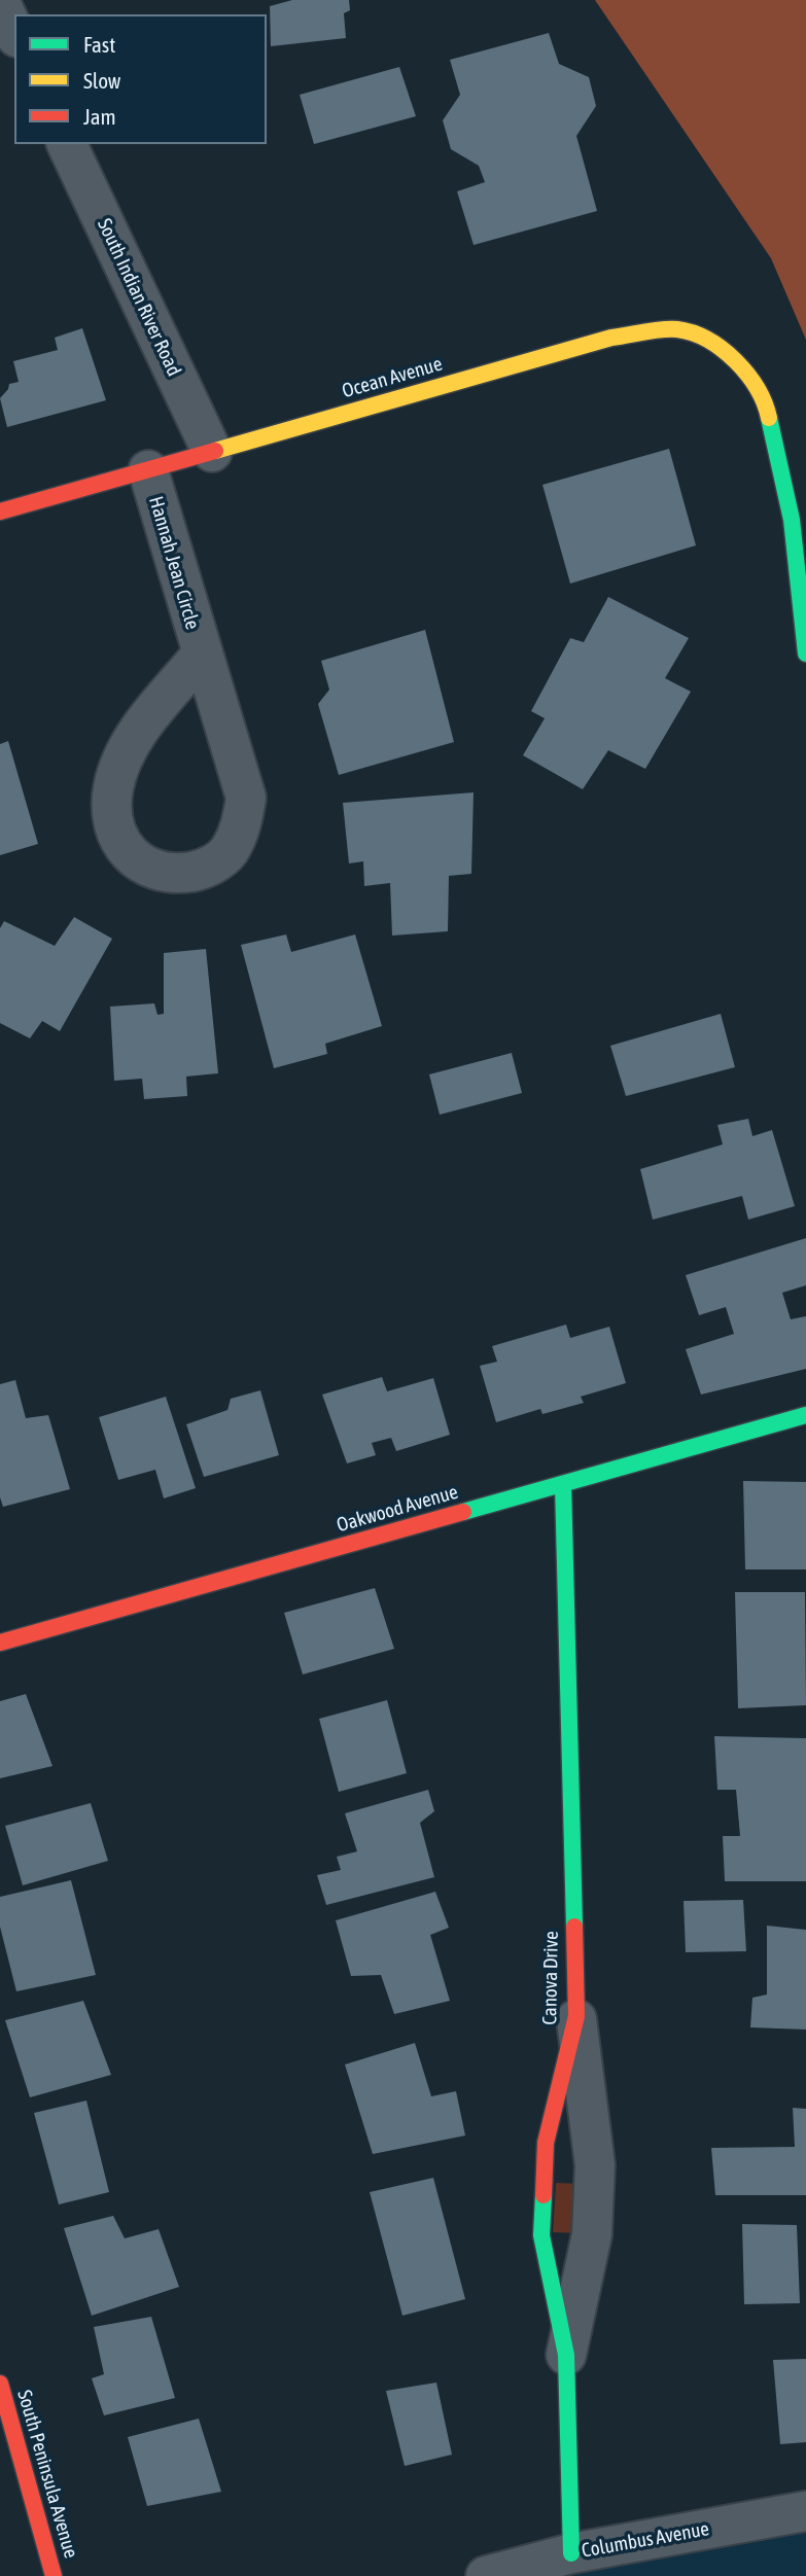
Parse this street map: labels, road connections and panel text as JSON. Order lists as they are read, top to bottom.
{
  "streets": {
    "street": [
      "South Indian River Road",
      "Ocean Avenue",
      "Hannah Jean Circle",
      "Oakwood Avenue",
      "Canova Drive",
      "South Peninsula Avenue",
      "Columbus Avenue"
    ]
  },
  "crossings": [
    ["South Indian River Road", "Ocean Avenue"],
    ["Ocean Avenue", "Hannah Jean Circle"],
    ["Oakwood Avenue", "Canova Drive"]
  ],
  "legend": ["Fast", "Slow", "Jam"]
}
